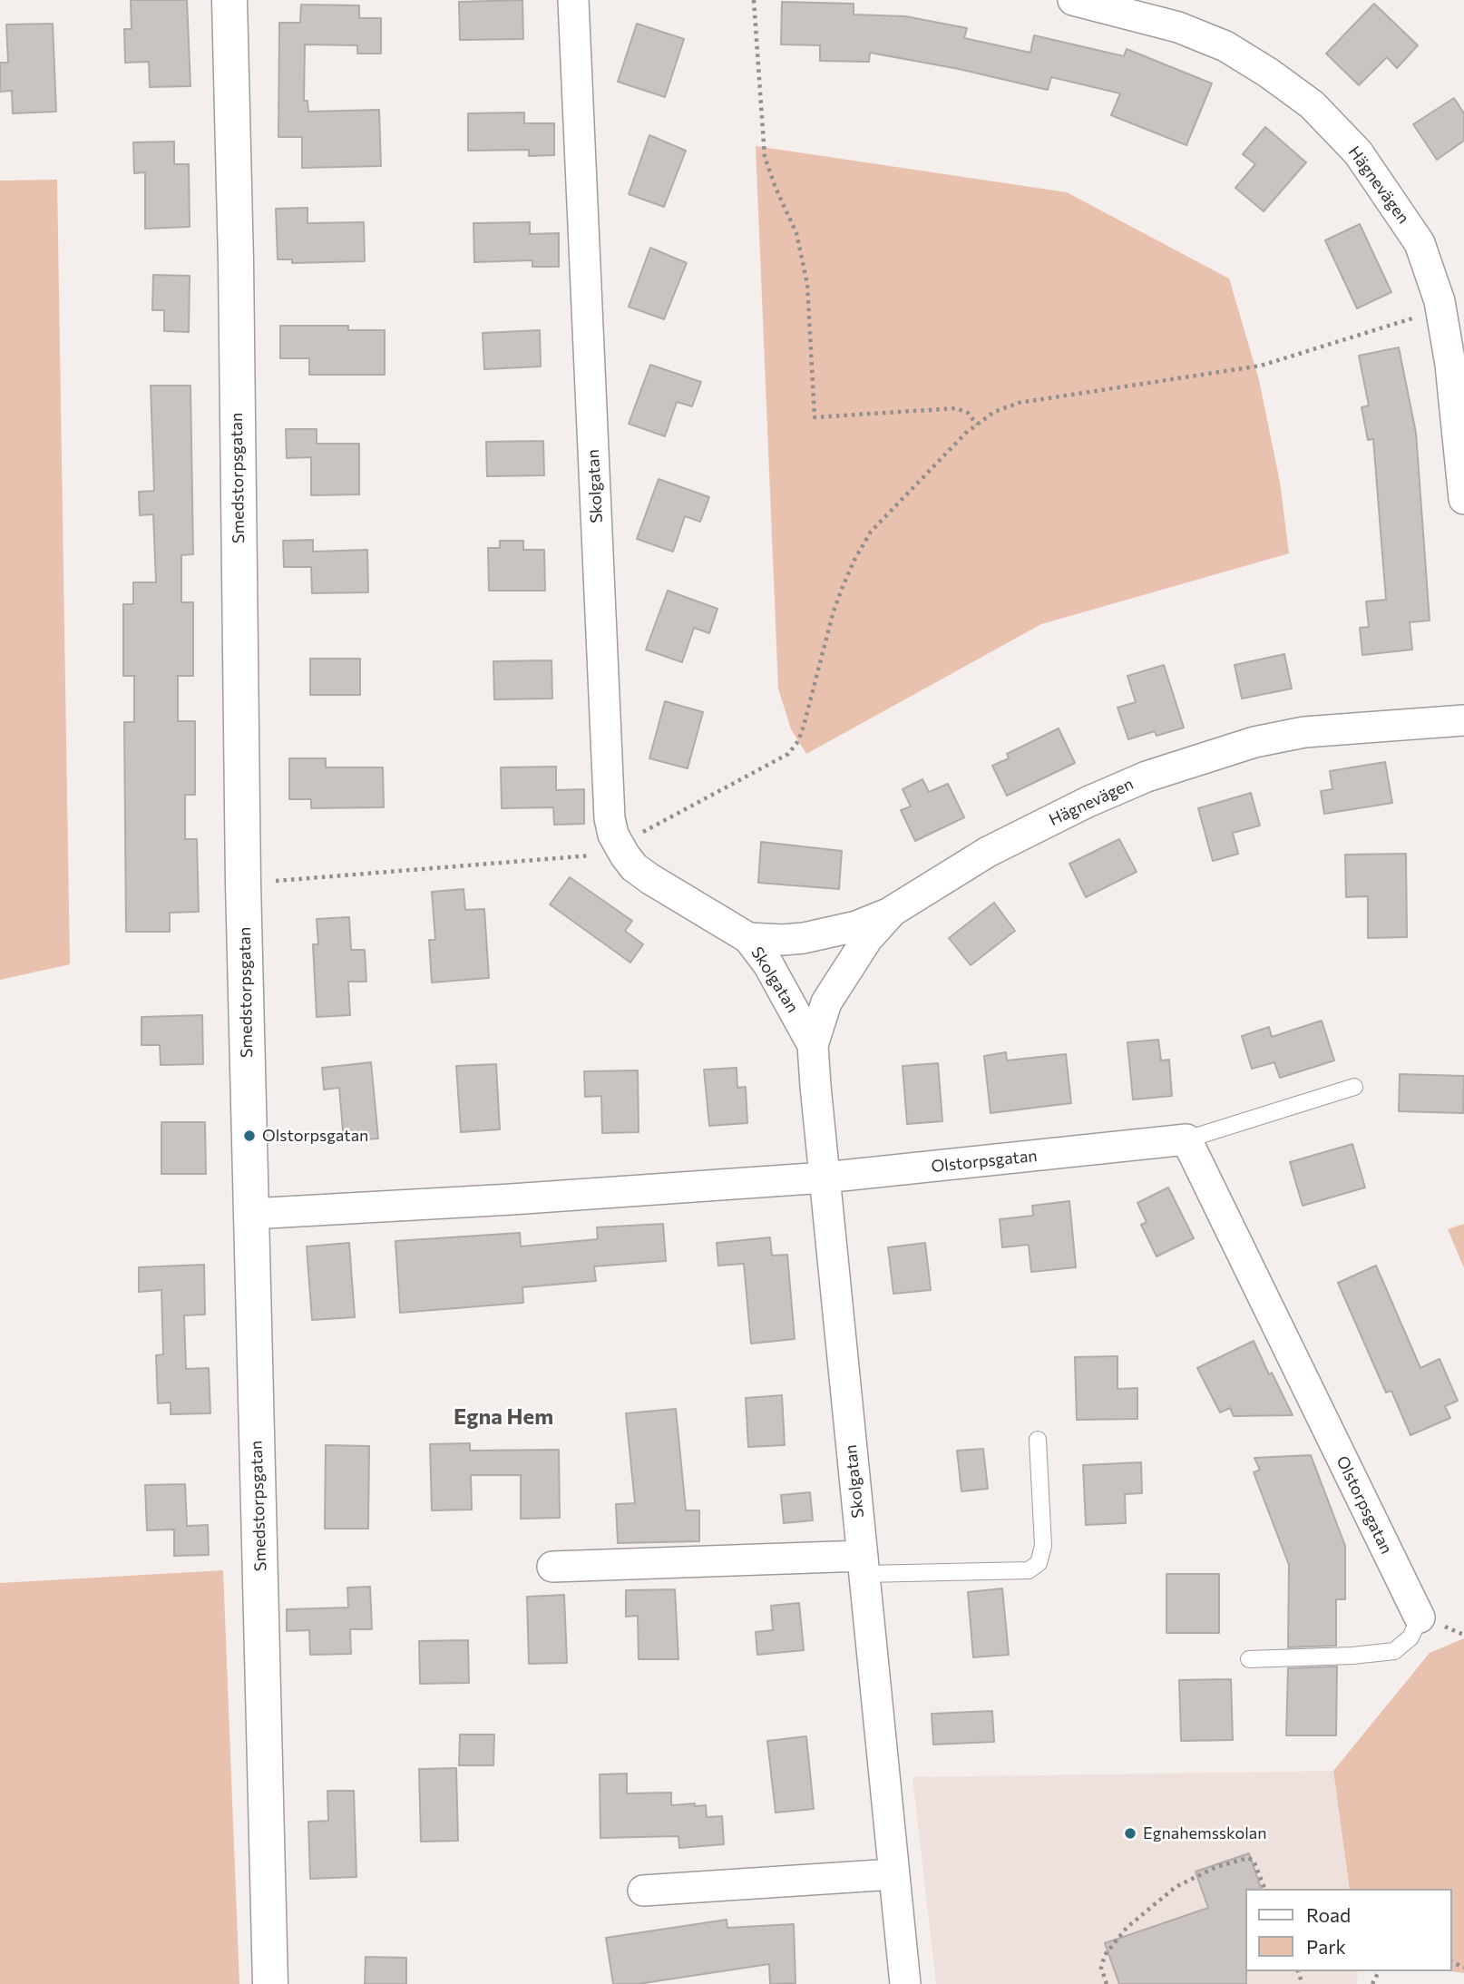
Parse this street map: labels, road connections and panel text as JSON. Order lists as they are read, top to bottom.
{
  "streets": {
    "street": [
      "Hägnevägen",
      "Smedstorpsgatan",
      "Skolgatan",
      "Olstorpsgatan"
    ]
  },
  "crossings": [
    ["Hägnevägen", "Skolgatan"],
    ["Smedstorpsgatan", "Olstorpsgatan"],
    ["Skolgatan", "Olstorpsgatan"]
  ],
  "districts": ["Egna Hem"],
  "places": ["Olstorpsgatan", "Egnahemsskolan"],
  "legend": ["Road", "Park"]
}
